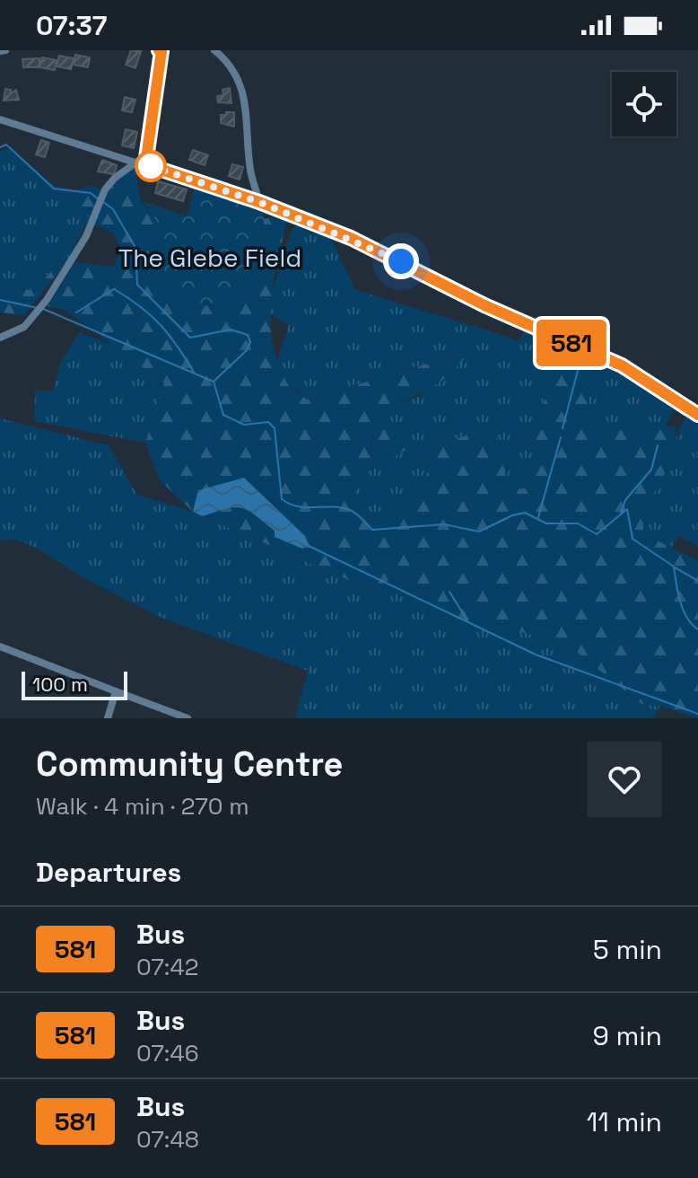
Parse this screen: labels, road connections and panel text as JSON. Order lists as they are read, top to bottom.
{
  "parks": ["The Glebe Field"],
  "lines": ["bus line 581"],
  "scale_bar": "100 m",
  "page": {
    "status": "07:37",
    "on_map": "581",
    "scale": "100 m",
    "heading": [
      ["Community Centre", "Walk · 4 min · 270 m"],
      "Departures"
    ],
    "list": [
      {
        "mark": "581",
        "name": "Bus",
        "note": "07:42",
        "value": "5 min"
      },
      {
        "mark": "581",
        "name": "Bus",
        "note": "07:46",
        "value": "9 min"
      },
      {
        "mark": "581",
        "name": "Bus",
        "note": "07:48",
        "value": "11 min"
      }
    ]
  }
}
